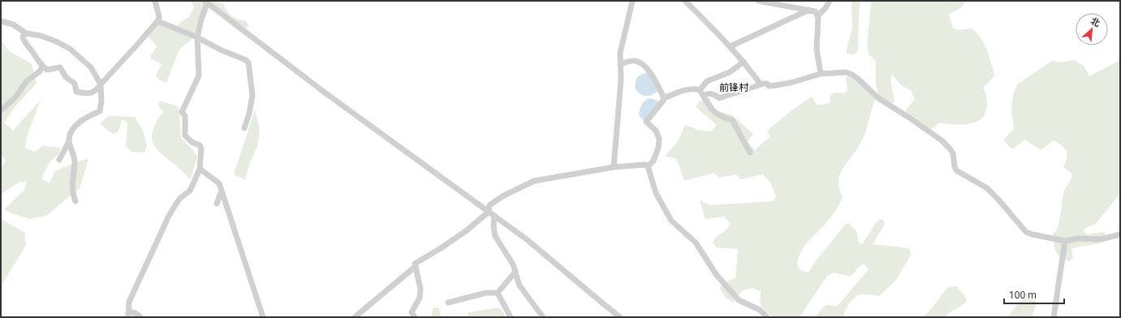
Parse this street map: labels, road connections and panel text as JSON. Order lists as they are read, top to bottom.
{
  "districts": ["前锋村"],
  "scale_bar": "100 m",
  "north": "top right"
}
